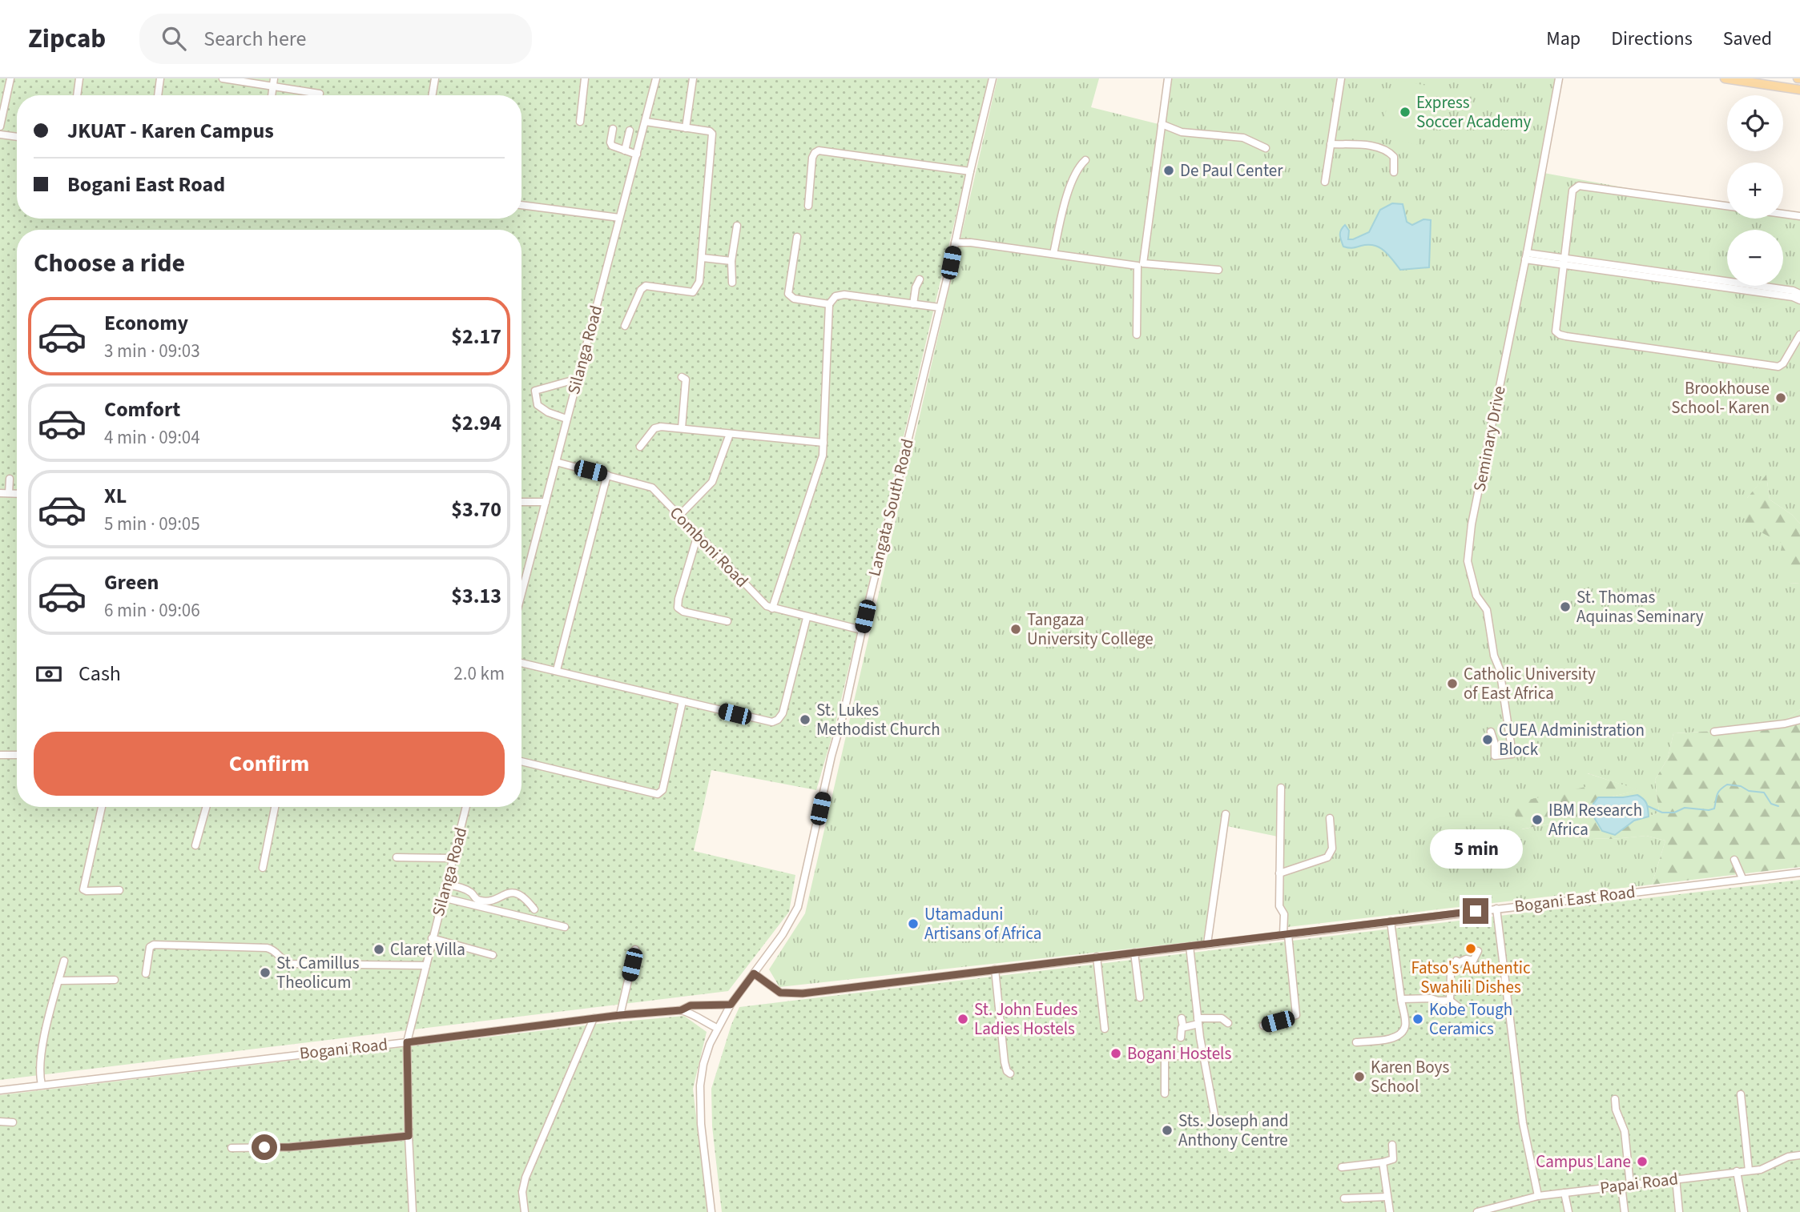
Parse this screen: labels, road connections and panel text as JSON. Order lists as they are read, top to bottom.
{
  "streets": {
    "street": [
      "Silanga Road",
      "Seminary Drive",
      "Langata South Road",
      "Comboni Road",
      "Bogani East Road",
      "Bogani Road",
      "Papai Road"
    ]
  },
  "crossings": [
    ["Silanga Road", "Comboni Road"],
    ["Silanga Road", "Bogani Road"],
    ["Langata South Road", "Comboni Road"],
    ["Langata South Road", "Bogani East Road"],
    ["Langata South Road", "Bogani Road"]
  ],
  "places": [
    "Express Soccer Academy",
    "De Paul Center",
    "Brookhouse School- Karen",
    "St. Thomas Aquinas Seminary",
    "Tangaza University College",
    "Catholic University of East Africa",
    "St. Lukes Methodist Church",
    "CUEA Administration Block",
    "IBM Research Africa",
    "Utamaduni Artisans of Africa",
    "Fatso's Authentic Swahili Dishes",
    "Claret Villa",
    "St. Camillus Theolicum",
    "St. John Eudes Ladies Hostels",
    "Kobe Tough Ceramics",
    "Bogani Hostels",
    "Karen Boys School",
    "Sts. Joseph and Anthony Centre",
    "Campus Lane"
  ],
  "page": {
    "header": "Zipcab",
    "search": "Search here",
    "nav": ["Map", "Directions", "Saved"],
    "map_buttons": ["+", "−"],
    "banner": ["JKUAT - Karen Campus", "Bogani East Road"],
    "heading": "Choose a ride",
    "list": [
      {
        "name": "Economy",
        "note": "3 min · 09:03",
        "value": "$2.17"
      },
      {
        "name": "Comfort",
        "note": "4 min · 09:04",
        "value": "$2.94"
      },
      {
        "name": "XL",
        "note": "5 min · 09:05",
        "value": "$3.70"
      },
      {
        "name": "Green",
        "note": "6 min · 09:06",
        "value": "$3.13"
      }
    ],
    "pay": ["Cash", "2.0 km"],
    "buttons": "Confirm",
    "bubble": "5 min"
  }
}
